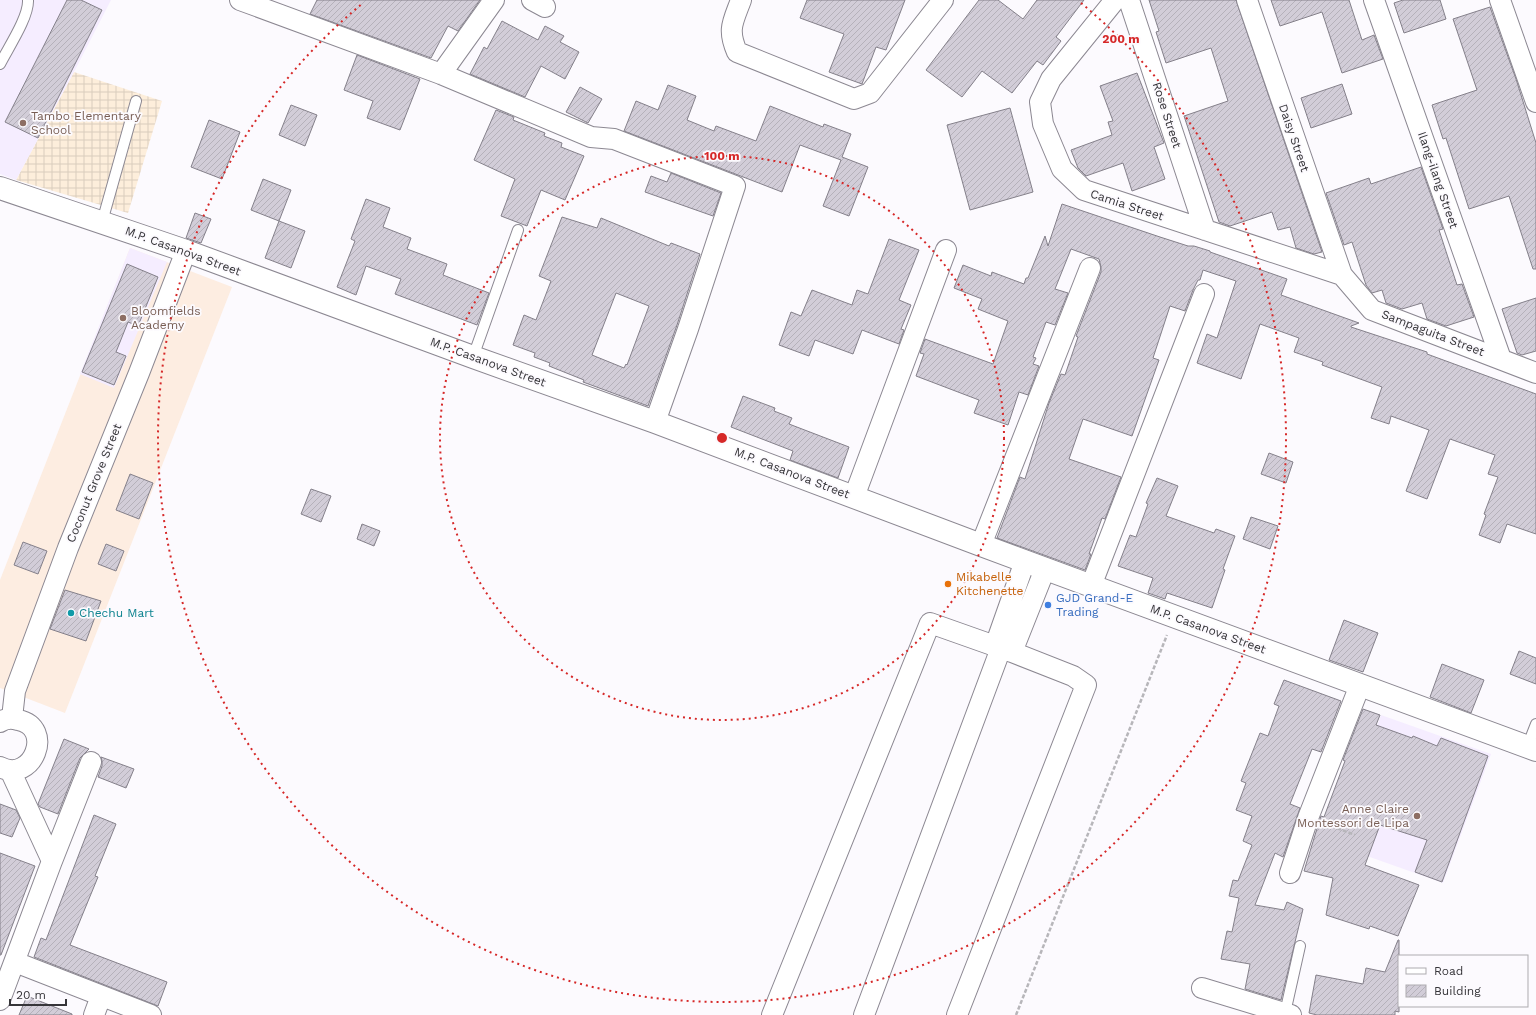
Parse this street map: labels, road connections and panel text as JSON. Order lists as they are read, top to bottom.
{
  "streets": {
    "street": [
      "Rose Street",
      "Daisy Street",
      "Ilang-ilang Street",
      "Camia Street",
      "M.P. Casanova Street",
      "Sampaguita Street",
      "Coconut Grove Street"
    ]
  },
  "crossings": [
    ["Rose Street", "Camia Street"],
    ["Daisy Street", "Camia Street"],
    ["Daisy Street", "Sampaguita Street"],
    ["Ilang-ilang Street", "Sampaguita Street"],
    ["Camia Street", "Sampaguita Street"],
    ["M.P. Casanova Street", "Coconut Grove Street"]
  ],
  "places": [
    "Tambo Elementary School",
    "Bloomfields Academy",
    "Mikabelle Kitchenette",
    "GJD Grand-E Trading",
    "Chechu Mart",
    "Anne Claire Montessori de Lipa"
  ],
  "legend": ["Road", "Building"],
  "scale_bar": "20 m",
  "rings": ["200 m", "100 m"]
}
